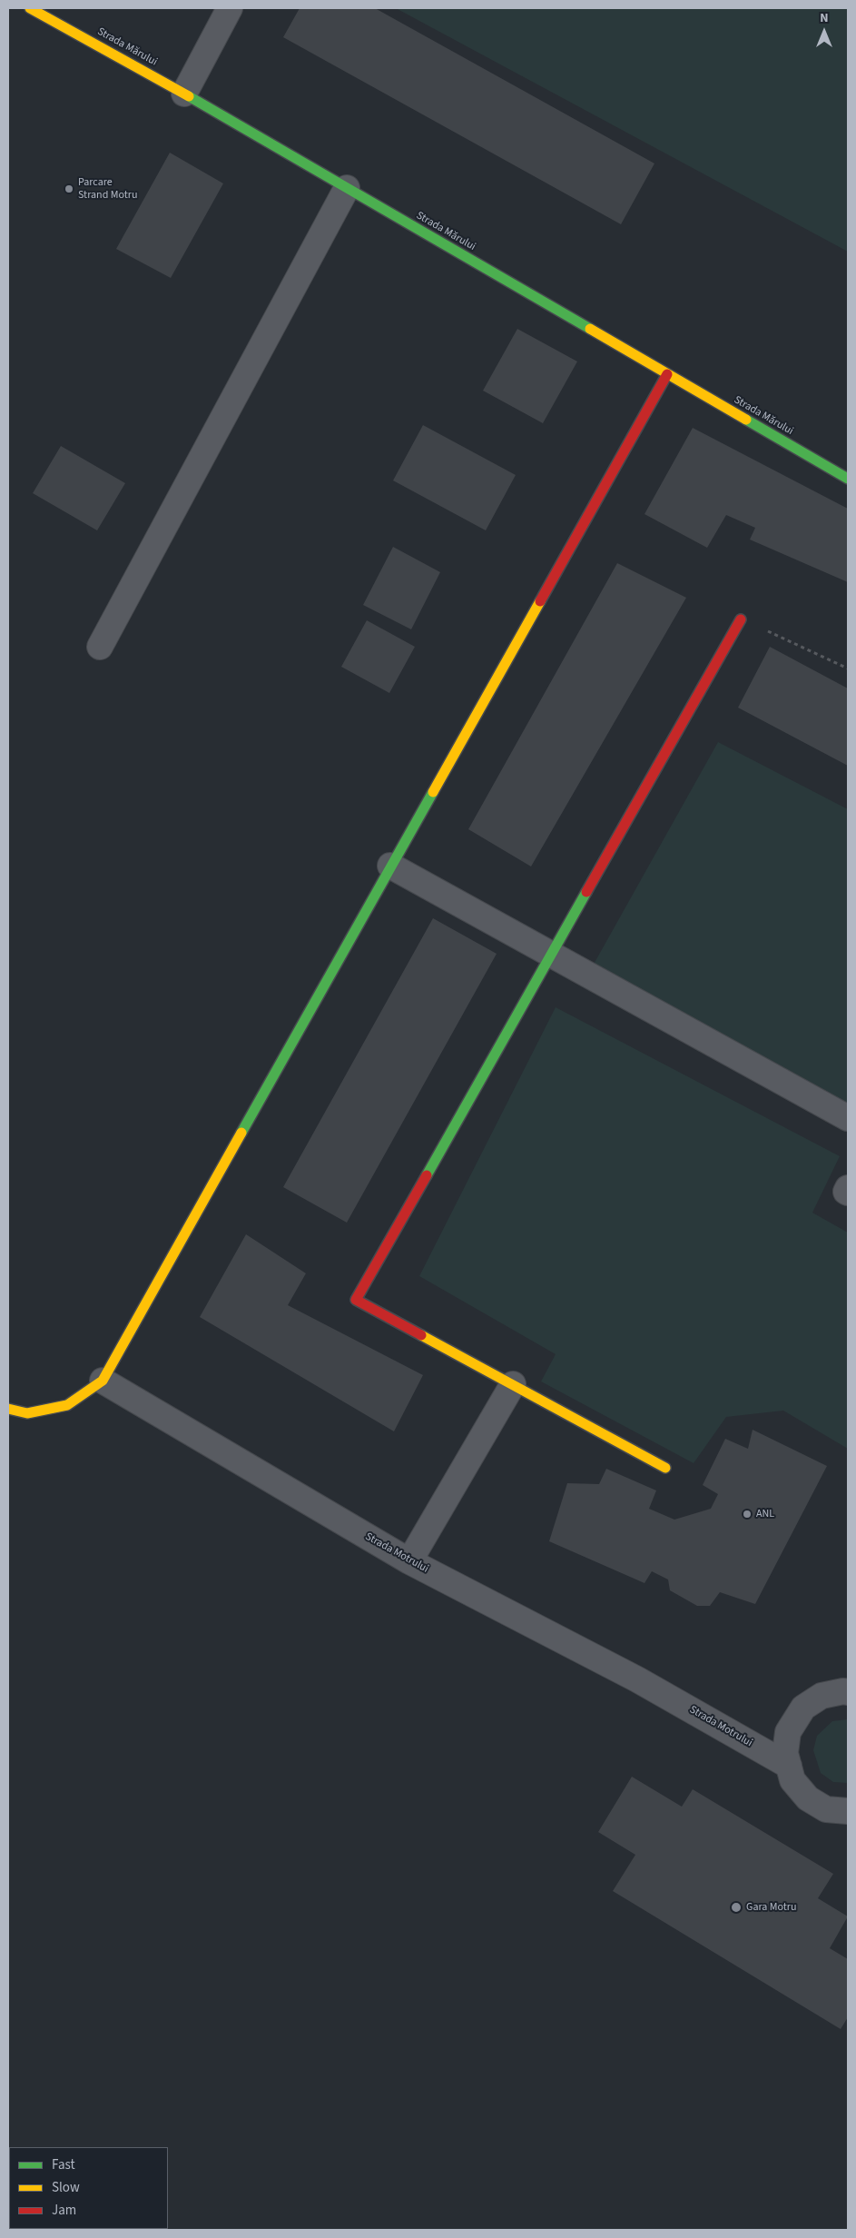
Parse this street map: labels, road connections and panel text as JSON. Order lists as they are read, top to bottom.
{
  "streets": {
    "street": ["Strada Mărului", "Strada Motrului"]
  },
  "places": ["Parcare Strand Motru", "ANL", "Gara Motru"],
  "legend": ["Fast", "Slow", "Jam"],
  "north": "top"
}
